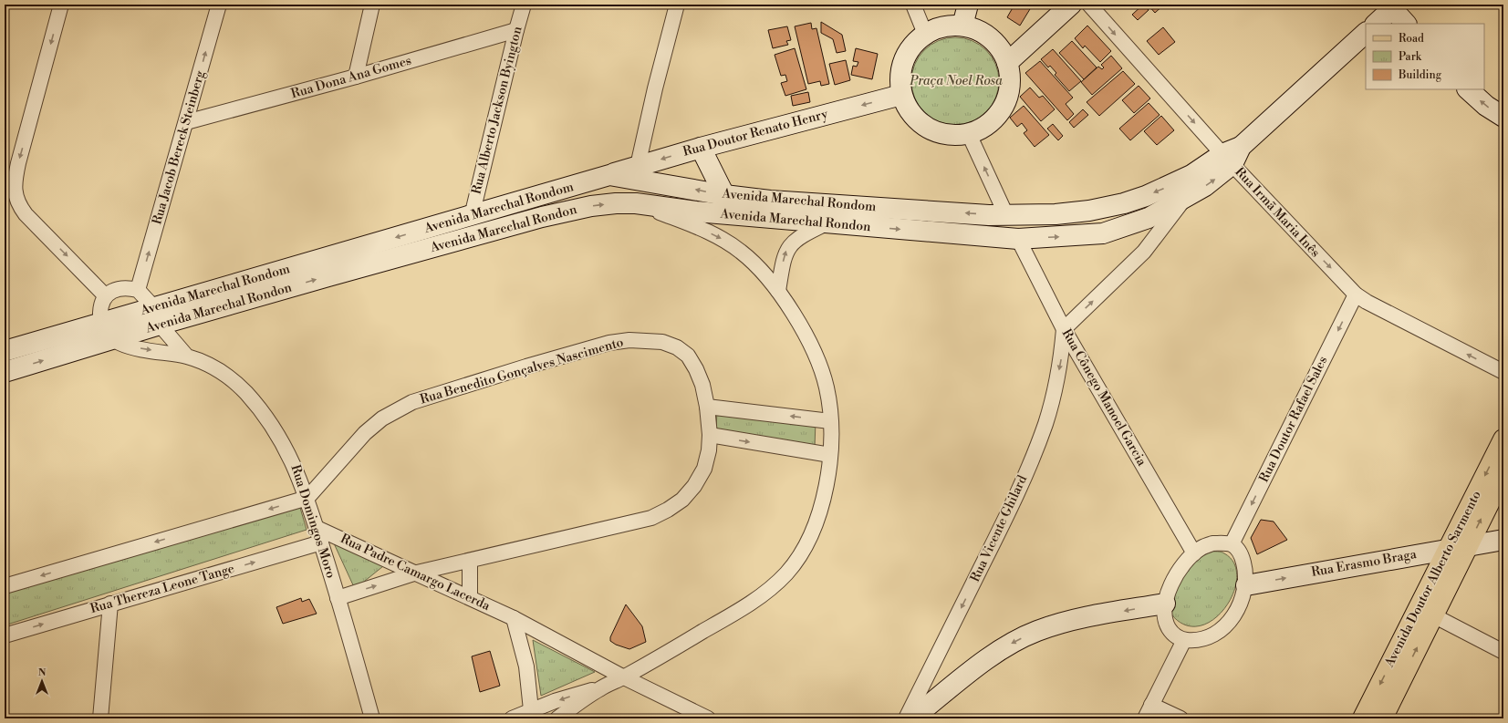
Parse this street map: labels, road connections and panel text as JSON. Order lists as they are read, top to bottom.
{
  "streets": {
    "main road": [
      "Rua Doutor Renato Henry",
      "Avenida Marechal Rondom",
      "Avenida Marechal Rondon",
      "Rua Erasmo Braga",
      "Avenida Doutor Alberto Sarmento"
    ],
    "street": [
      "Rua Dona Ana Gomes",
      "Rua Alberto Jackson Byington",
      "Rua Jacob Bereck Steinberg",
      "Rua Irmã Maria Inês",
      "Rua Benedito Gonçalves Nascimento",
      "Rua Cônego Manoel Garcia",
      "Rua Doutor Rafael Sales",
      "Rua Domingos Moro",
      "Rua Vicente Ghilard",
      "Rua Padre Camargo Lacerda",
      "Rua Thereza Leone Tange"
    ]
  },
  "crossings": [
    ["Rua Dona Ana Gomes", "Rua Alberto Jackson Byington"],
    ["Rua Dona Ana Gomes", "Rua Jacob Bereck Steinberg"],
    ["Rua Alberto Jackson Byington", "Avenida Marechal Rondom"],
    ["Rua Doutor Renato Henry", "Avenida Marechal Rondom"],
    ["Avenida Marechal Rondom", "Rua Irmã Maria Inês"],
    ["Avenida Marechal Rondom", "Avenida Marechal Rondon"],
    ["Rua Irmã Maria Inês", "Avenida Marechal Rondon"],
    ["Rua Irmã Maria Inês", "Rua Doutor Rafael Sales"],
    ["Avenida Marechal Rondon", "Rua Cônego Manoel Garcia"],
    ["Avenida Marechal Rondon", "Rua Domingos Moro"],
    ["Rua Benedito Gonçalves Nascimento", "Rua Domingos Moro"],
    ["Rua Benedito Gonçalves Nascimento", "Rua Padre Camargo Lacerda"],
    ["Rua Cônego Manoel Garcia", "Rua Doutor Rafael Sales"],
    ["Rua Cônego Manoel Garcia", "Rua Vicente Ghilard"],
    ["Rua Cônego Manoel Garcia", "Rua Erasmo Braga"],
    ["Rua Doutor Rafael Sales", "Rua Erasmo Braga"],
    ["Rua Domingos Moro", "Rua Padre Camargo Lacerda"],
    ["Rua Domingos Moro", "Rua Thereza Leone Tange"],
    ["Rua Erasmo Braga", "Avenida Doutor Alberto Sarmento"]
  ],
  "one_way": [
    "Rua Doutor Renato Henry",
    "Rua Jacob Bereck Steinberg",
    "Avenida Marechal Rondom",
    "Avenida Marechal Rondon",
    "Rua Doutor Rafael Sales",
    "Rua Vicente Ghilard",
    "Rua Erasmo Braga"
  ],
  "parks": ["Praça Noel Rosa"],
  "legend": ["Road", "Park", "Building"],
  "north": "top"
}
